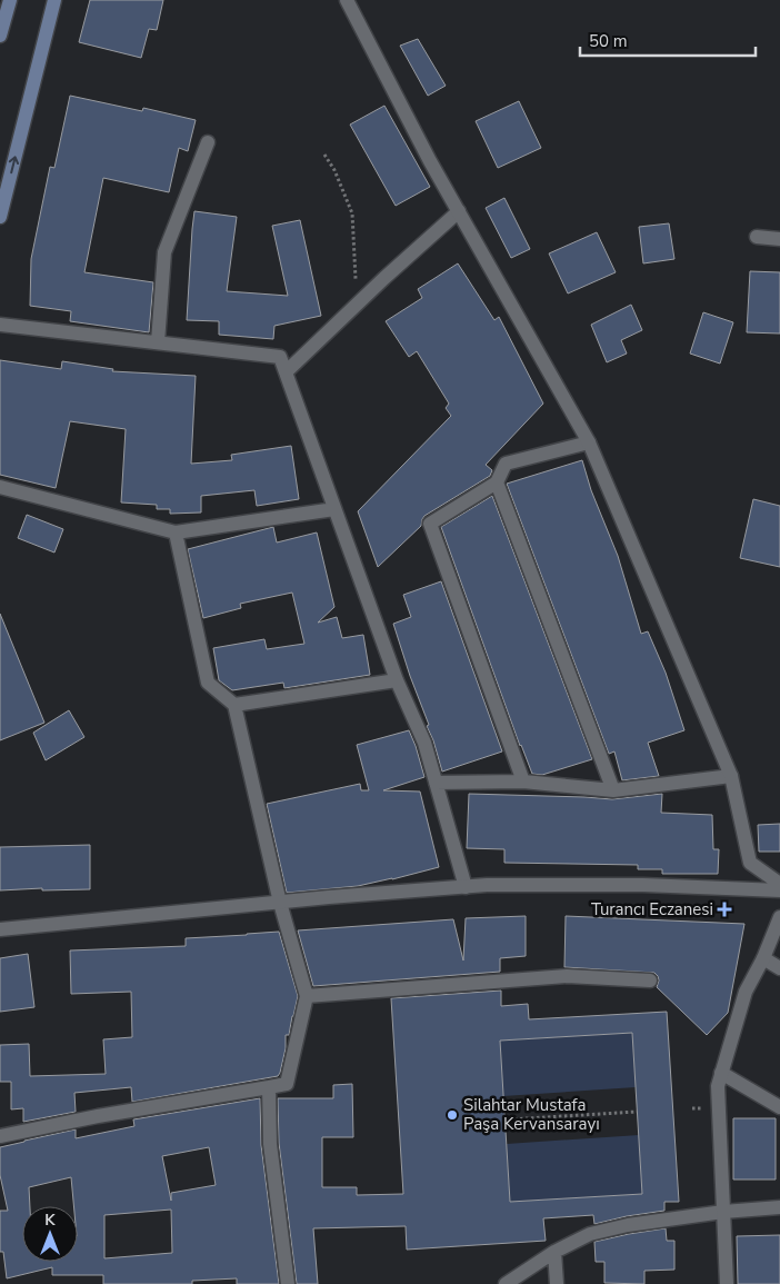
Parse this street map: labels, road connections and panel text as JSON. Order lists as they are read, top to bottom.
{
  "places": {
    "health": ["Turancı Eczanesi"],
    "other": ["Silahtar Mustafa Paşa Kervansarayı"]
  },
  "scale_bar": "50 m",
  "north": "top"
}
